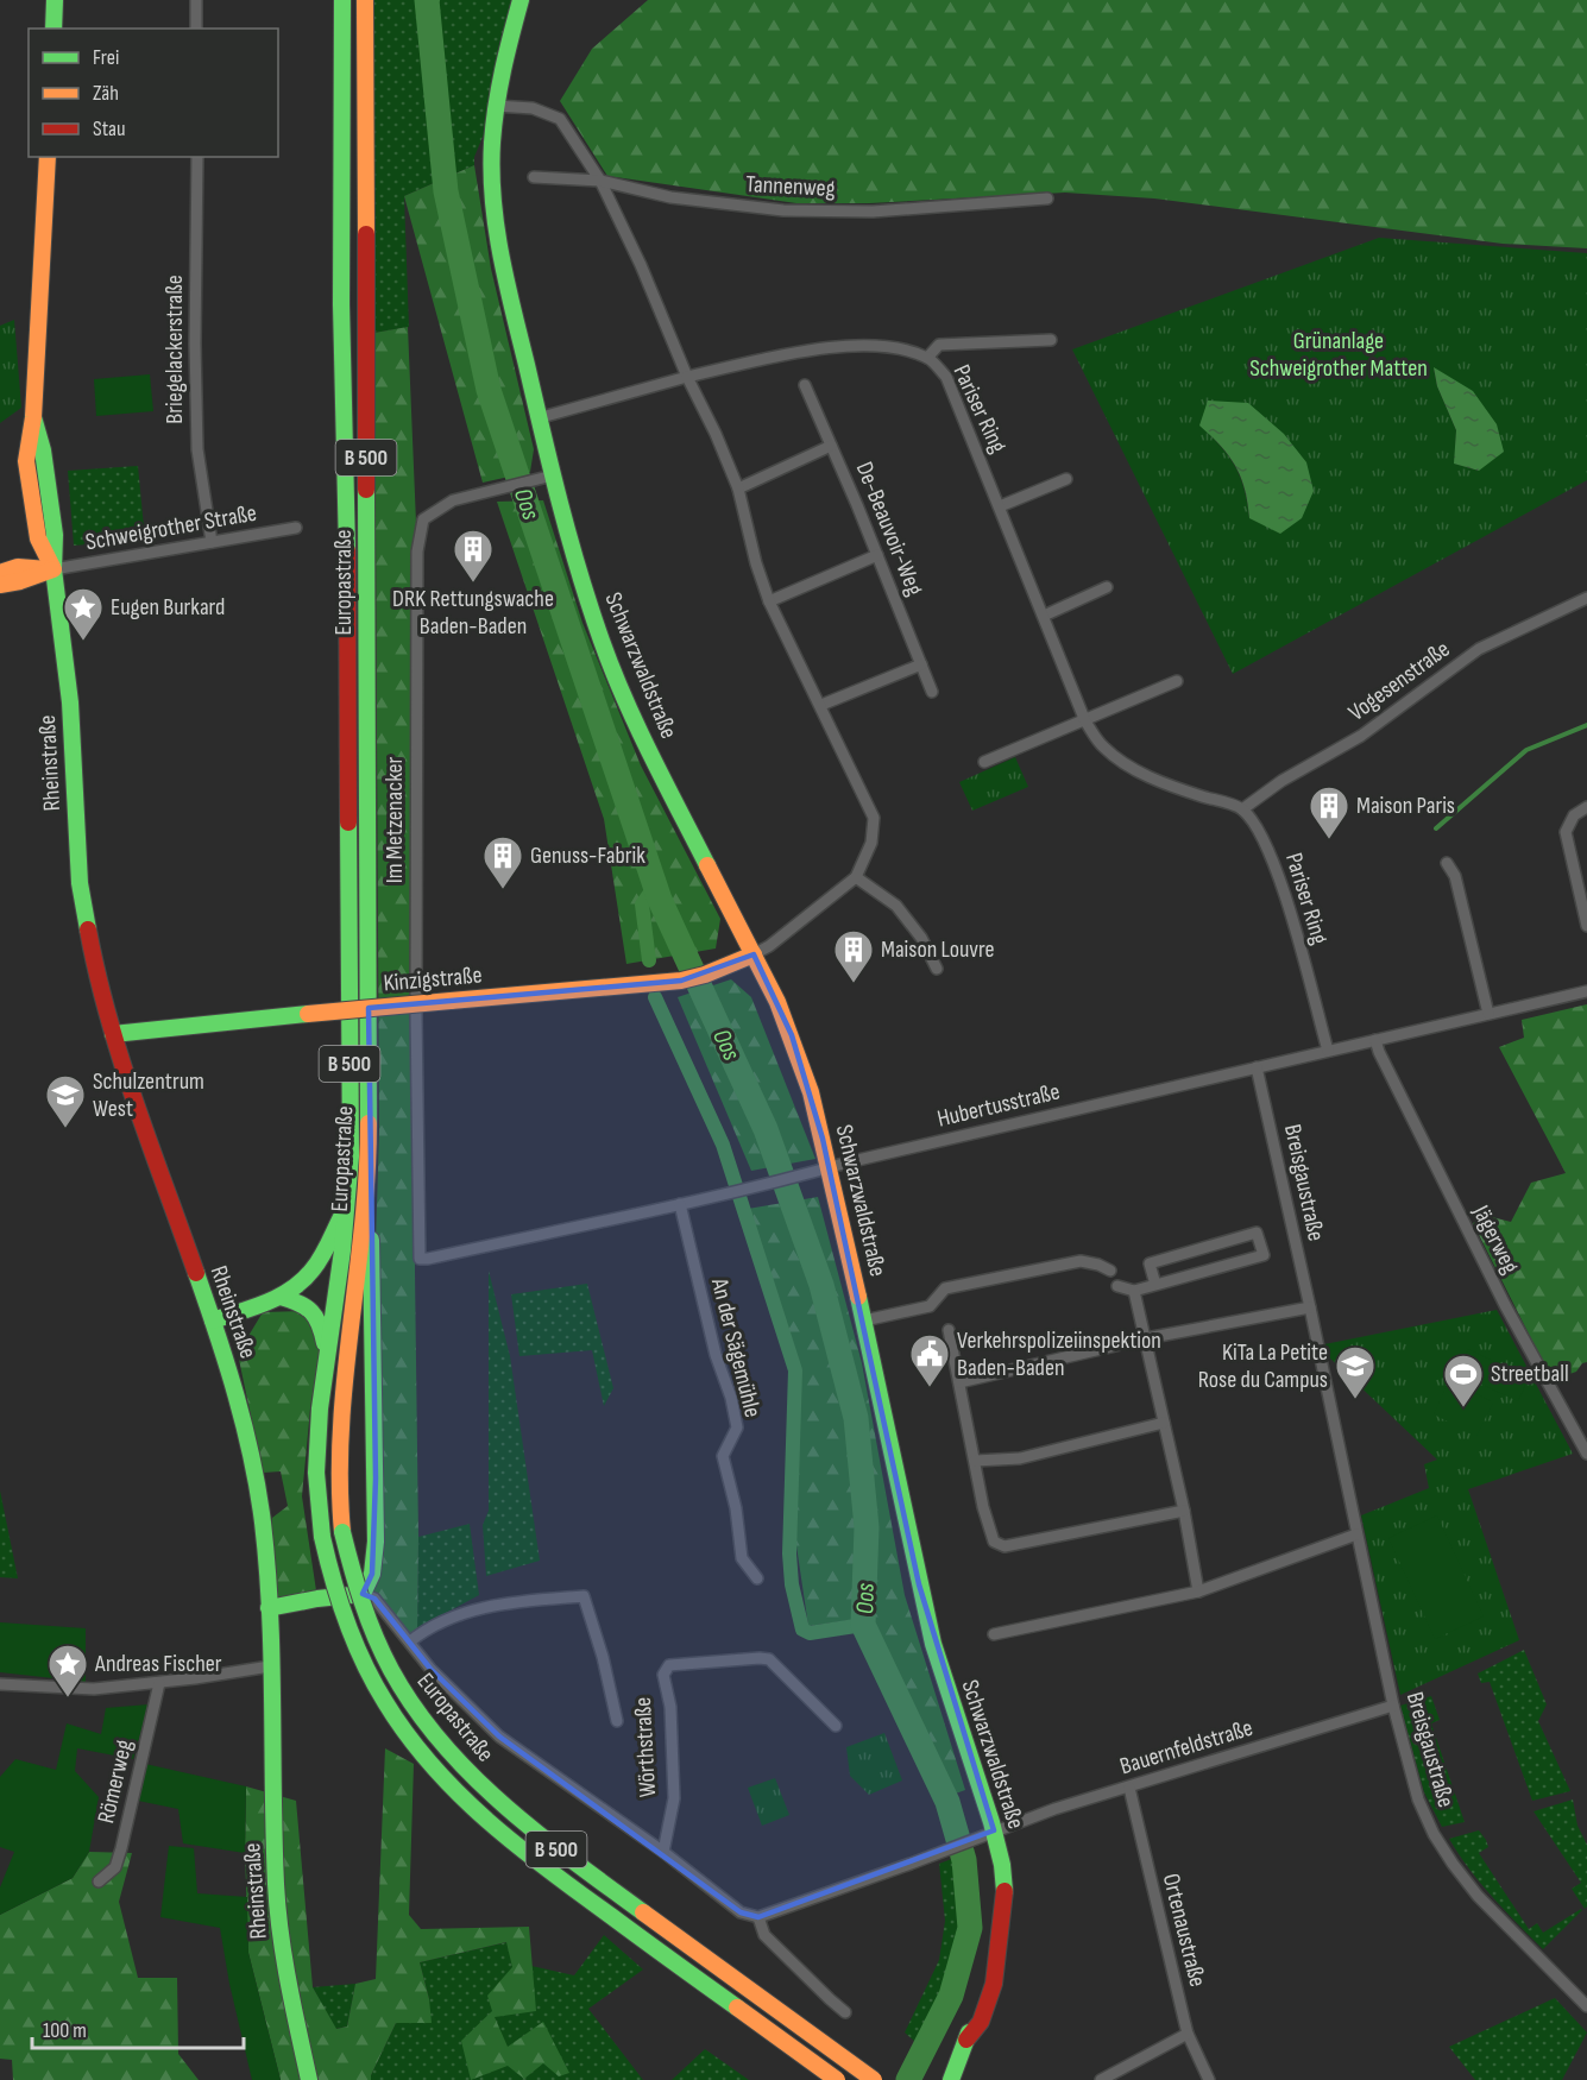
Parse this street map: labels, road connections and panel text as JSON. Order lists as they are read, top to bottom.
{
  "streets": {
    "main road": [
      "B 500",
      "Europastraße",
      "Schwarzwaldstraße",
      "Rheinstraße",
      "Kinzigstraße"
    ],
    "street": [
      "Tannenweg",
      "Briegelackerstraße",
      "Pariser Ring",
      "Schweigrother Straße",
      "De-Beauvoir-Weg",
      "Vogesenstraße",
      "Im Metzenacker",
      "Hubertusstraße",
      "Breisgaustraße",
      "Jägerweg",
      "An der Sägemühle",
      "Wörthstraße",
      "Bauernfeldstraße",
      "Römerweg",
      "Ortenaustraße"
    ]
  },
  "crossings": [
    ["Briegelackerstraße", "Schweigrother Straße"],
    ["Pariser Ring", "Schwarzwaldstraße"],
    ["Pariser Ring", "Vogesenstraße"],
    ["Pariser Ring", "Hubertusstraße"],
    ["Schweigrother Straße", "Rheinstraße"],
    ["Schwarzwaldstraße", "Im Metzenacker"],
    ["Schwarzwaldstraße", "Kinzigstraße"],
    ["Schwarzwaldstraße", "Hubertusstraße"],
    ["Schwarzwaldstraße", "Bauernfeldstraße"],
    ["Rheinstraße", "Kinzigstraße"],
    ["Im Metzenacker", "Hubertusstraße"],
    ["Hubertusstraße", "Breisgaustraße"],
    ["Hubertusstraße", "Jägerweg"],
    ["Hubertusstraße", "An der Sägemühle"],
    ["Breisgaustraße", "Bauernfeldstraße"],
    ["Bauernfeldstraße", "Ortenaustraße"]
  ],
  "water": ["Oos"],
  "parks": ["Grünanlage Schweigrother Matten"],
  "places": {
    "building": [
      "DRK Rettungswache Baden-Baden",
      "Maison Paris",
      "Genuss-Fabrik",
      "Maison Louvre"
    ],
    "place": ["Eugen Burkard", "Andreas Fischer"],
    "school or university": ["Schulzentrum West", "KiTa La Petite Rose du Campus"],
    "public building": ["Verkehrspolizeiinspektion Baden-Baden"],
    "sports": ["Streetball"]
  },
  "legend": ["Frei", "Zäh", "Stau"],
  "scale_bar": "100 m"
}
